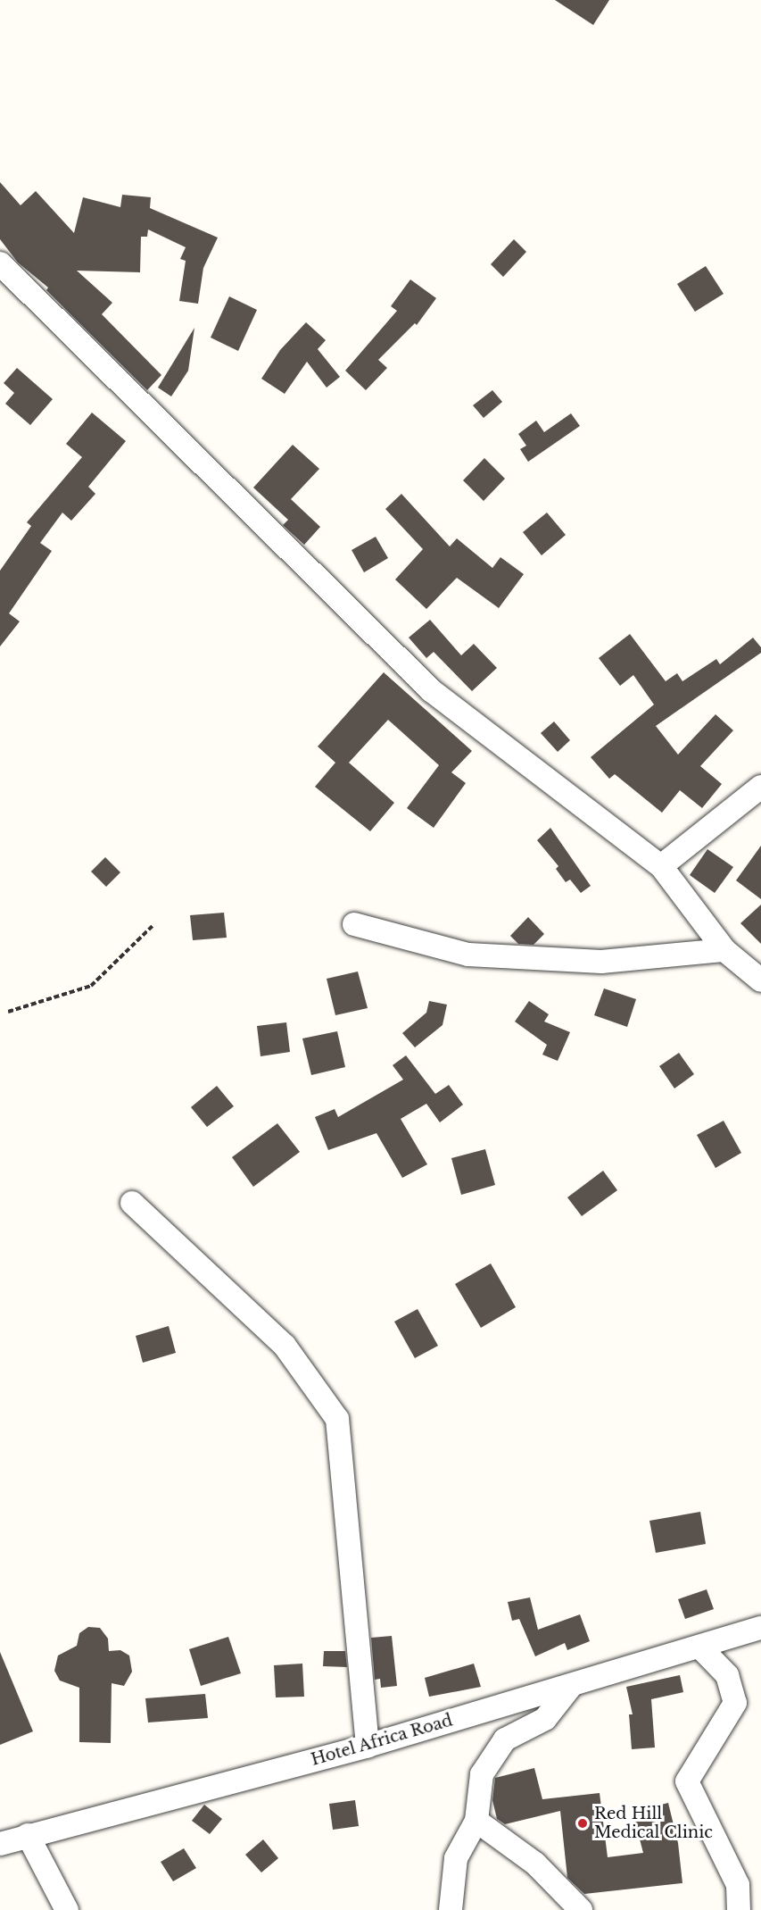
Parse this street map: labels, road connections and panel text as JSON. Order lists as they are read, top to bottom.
{
  "streets": {
    "street": ["Hotel Africa Road"]
  },
  "places": ["Red Hill Medical Clinic"]
}
